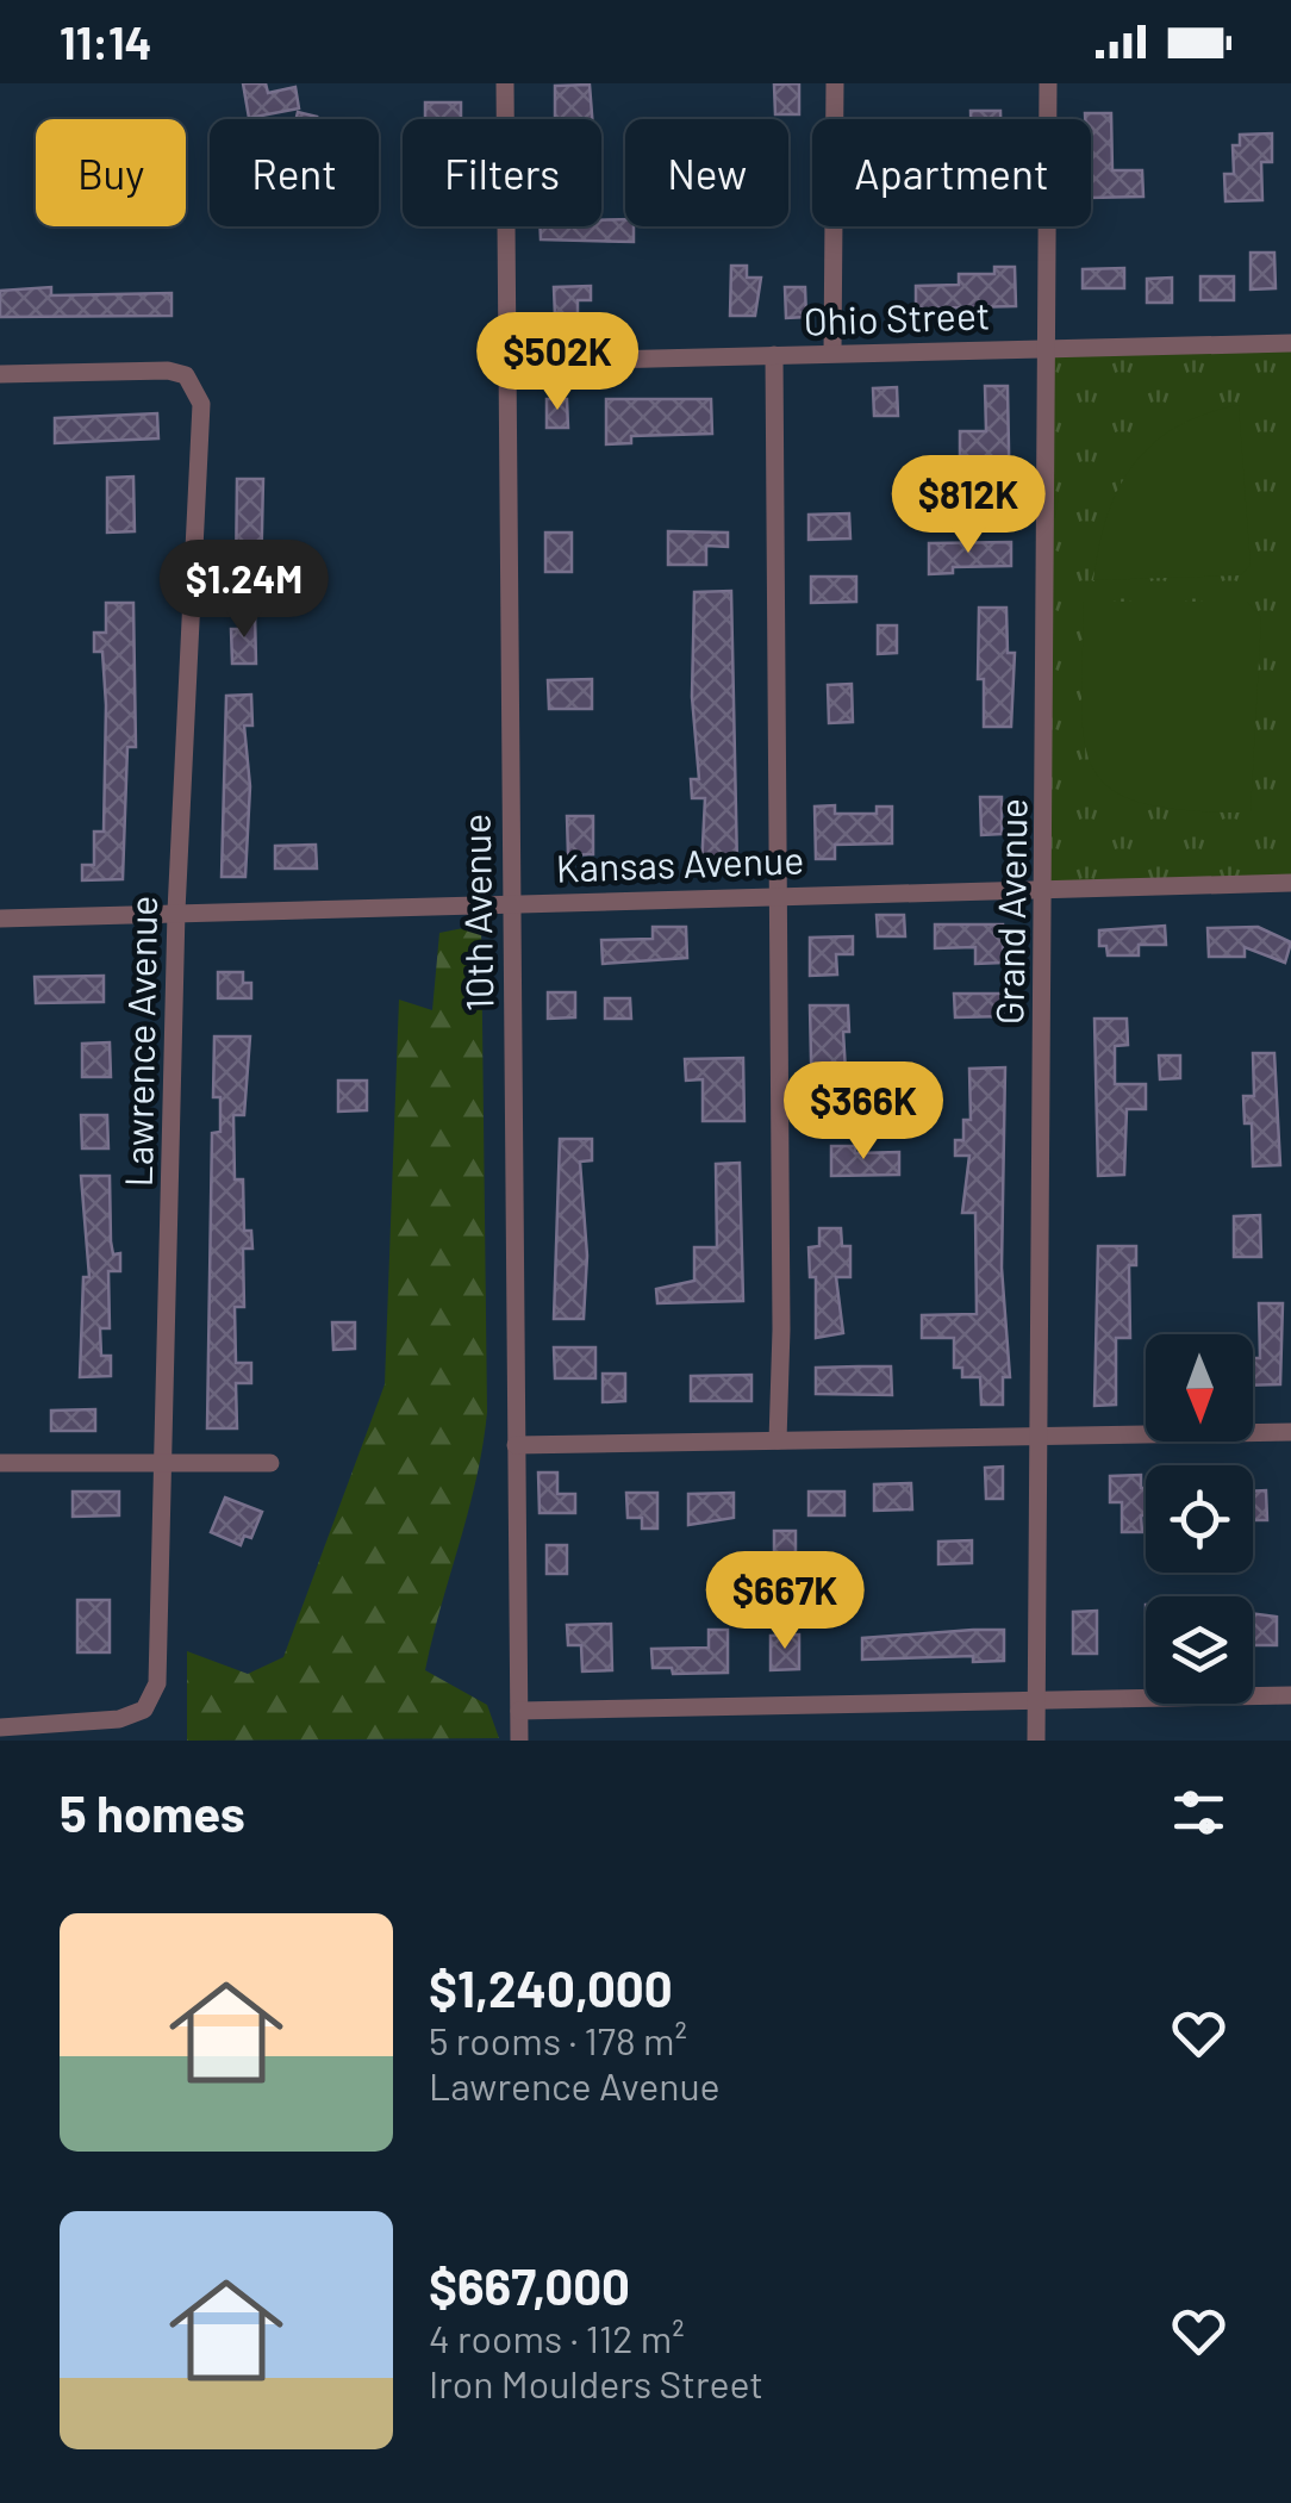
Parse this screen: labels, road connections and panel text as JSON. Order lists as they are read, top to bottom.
{
  "streets": {
    "street": [
      "Ohio Street",
      "Kansas Avenue",
      "Grand Avenue",
      "10th Avenue",
      "Lawrence Avenue"
    ]
  },
  "crossings": [
    ["Ohio Street", "Grand Avenue"],
    ["Ohio Street", "10th Avenue"],
    ["Kansas Avenue", "Grand Avenue"],
    ["Kansas Avenue", "10th Avenue"],
    ["Kansas Avenue", "Lawrence Avenue"]
  ],
  "north": "bottom",
  "page": {
    "status": "11:14",
    "chip": [
      "Buy",
      "Rent",
      "Filters",
      "New",
      "Apartment"
    ],
    "price": [
      "$502K",
      "$812K",
      "$1.24M",
      "$366K",
      "$667K"
    ],
    "heading": "5 homes",
    "list": [
      {
        "name": "$1,240,000",
        "note": "5 rooms · 178 m² · Lawrence Avenue"
      },
      {
        "name": "$667,000",
        "note": "4 rooms · 112 m² · Iron Moulders Street"
      }
    ]
  }
}
